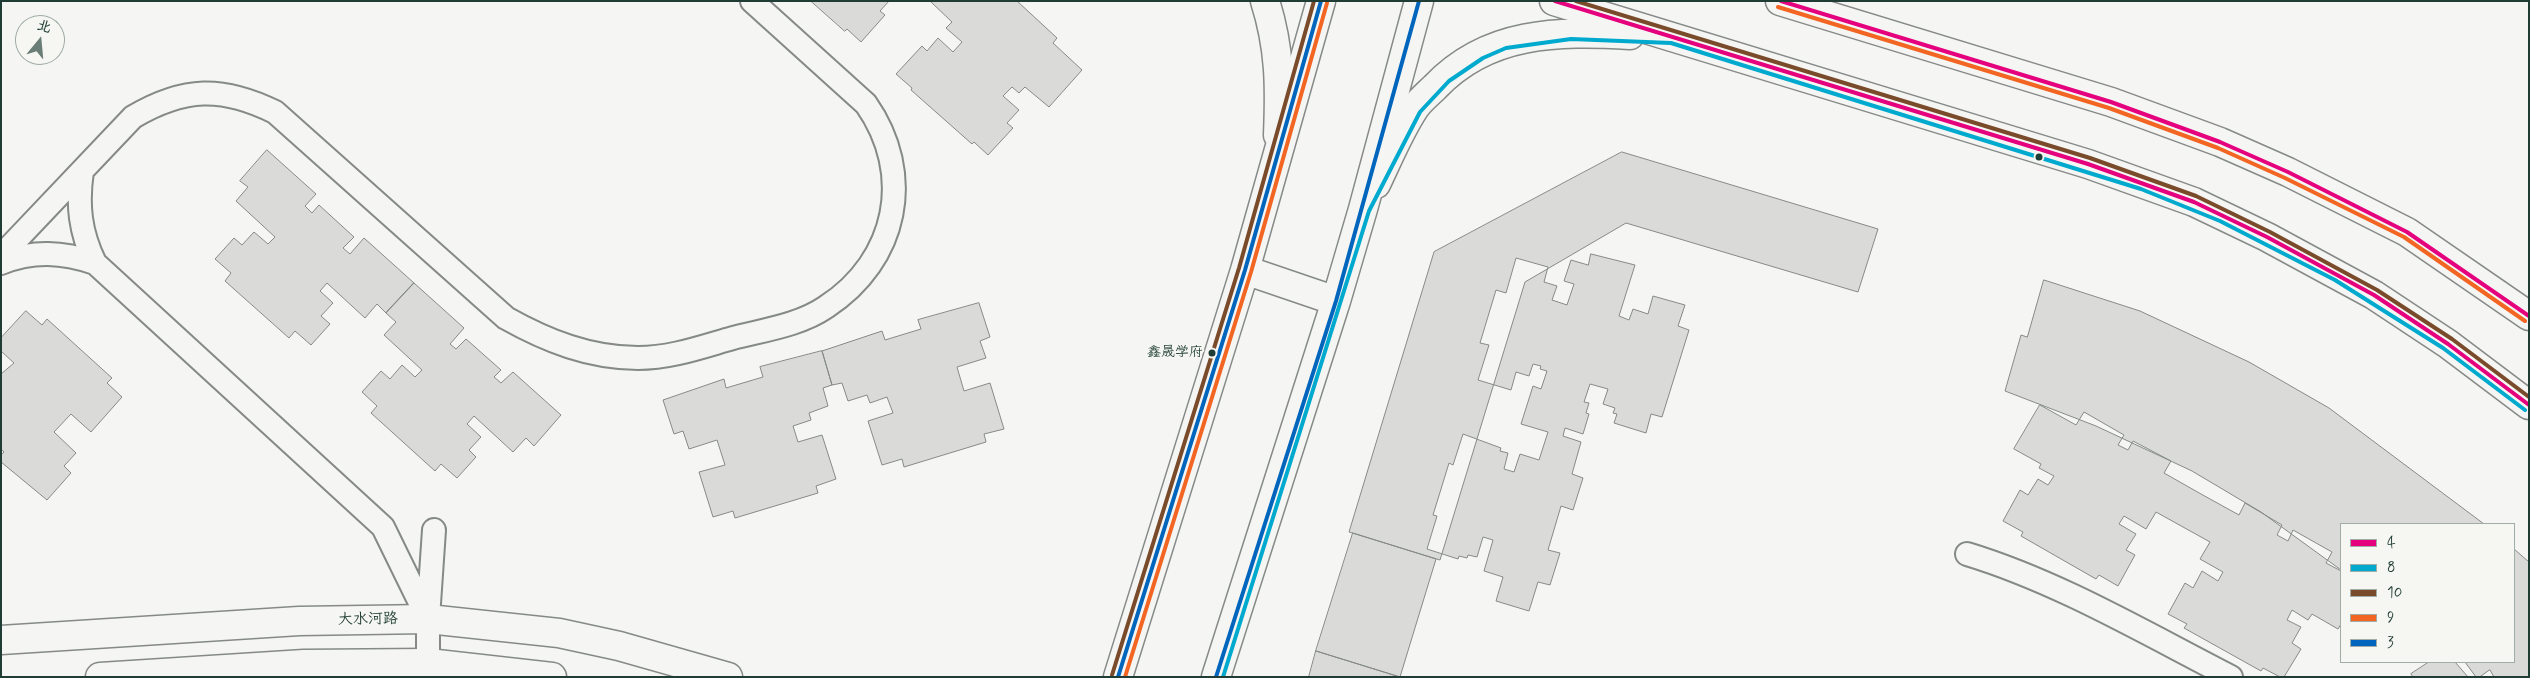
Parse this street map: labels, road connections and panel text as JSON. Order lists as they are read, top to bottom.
{
  "streets": {
    "main road": ["大水河路"]
  },
  "places": ["鑫晟学府"],
  "lines": [
    "transit line 4",
    "transit line 10",
    "transit line 3",
    "transit line 9",
    "transit line 8"
  ],
  "legend": [
    "4",
    "8",
    "10",
    "9",
    "3"
  ],
  "north": "top"
}
